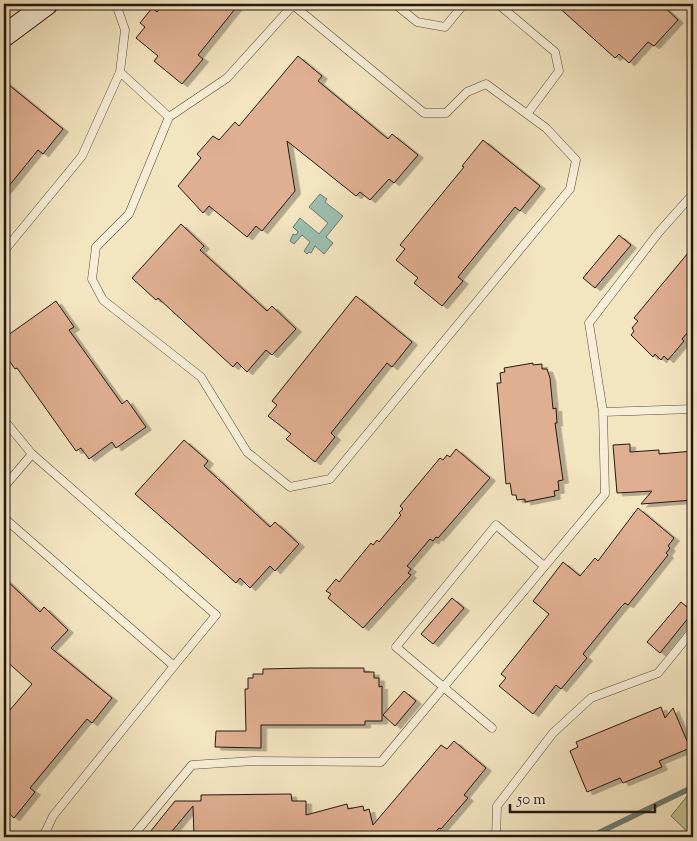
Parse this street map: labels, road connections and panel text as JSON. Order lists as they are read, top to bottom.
{
  "scale_bar": "50 m"
}
